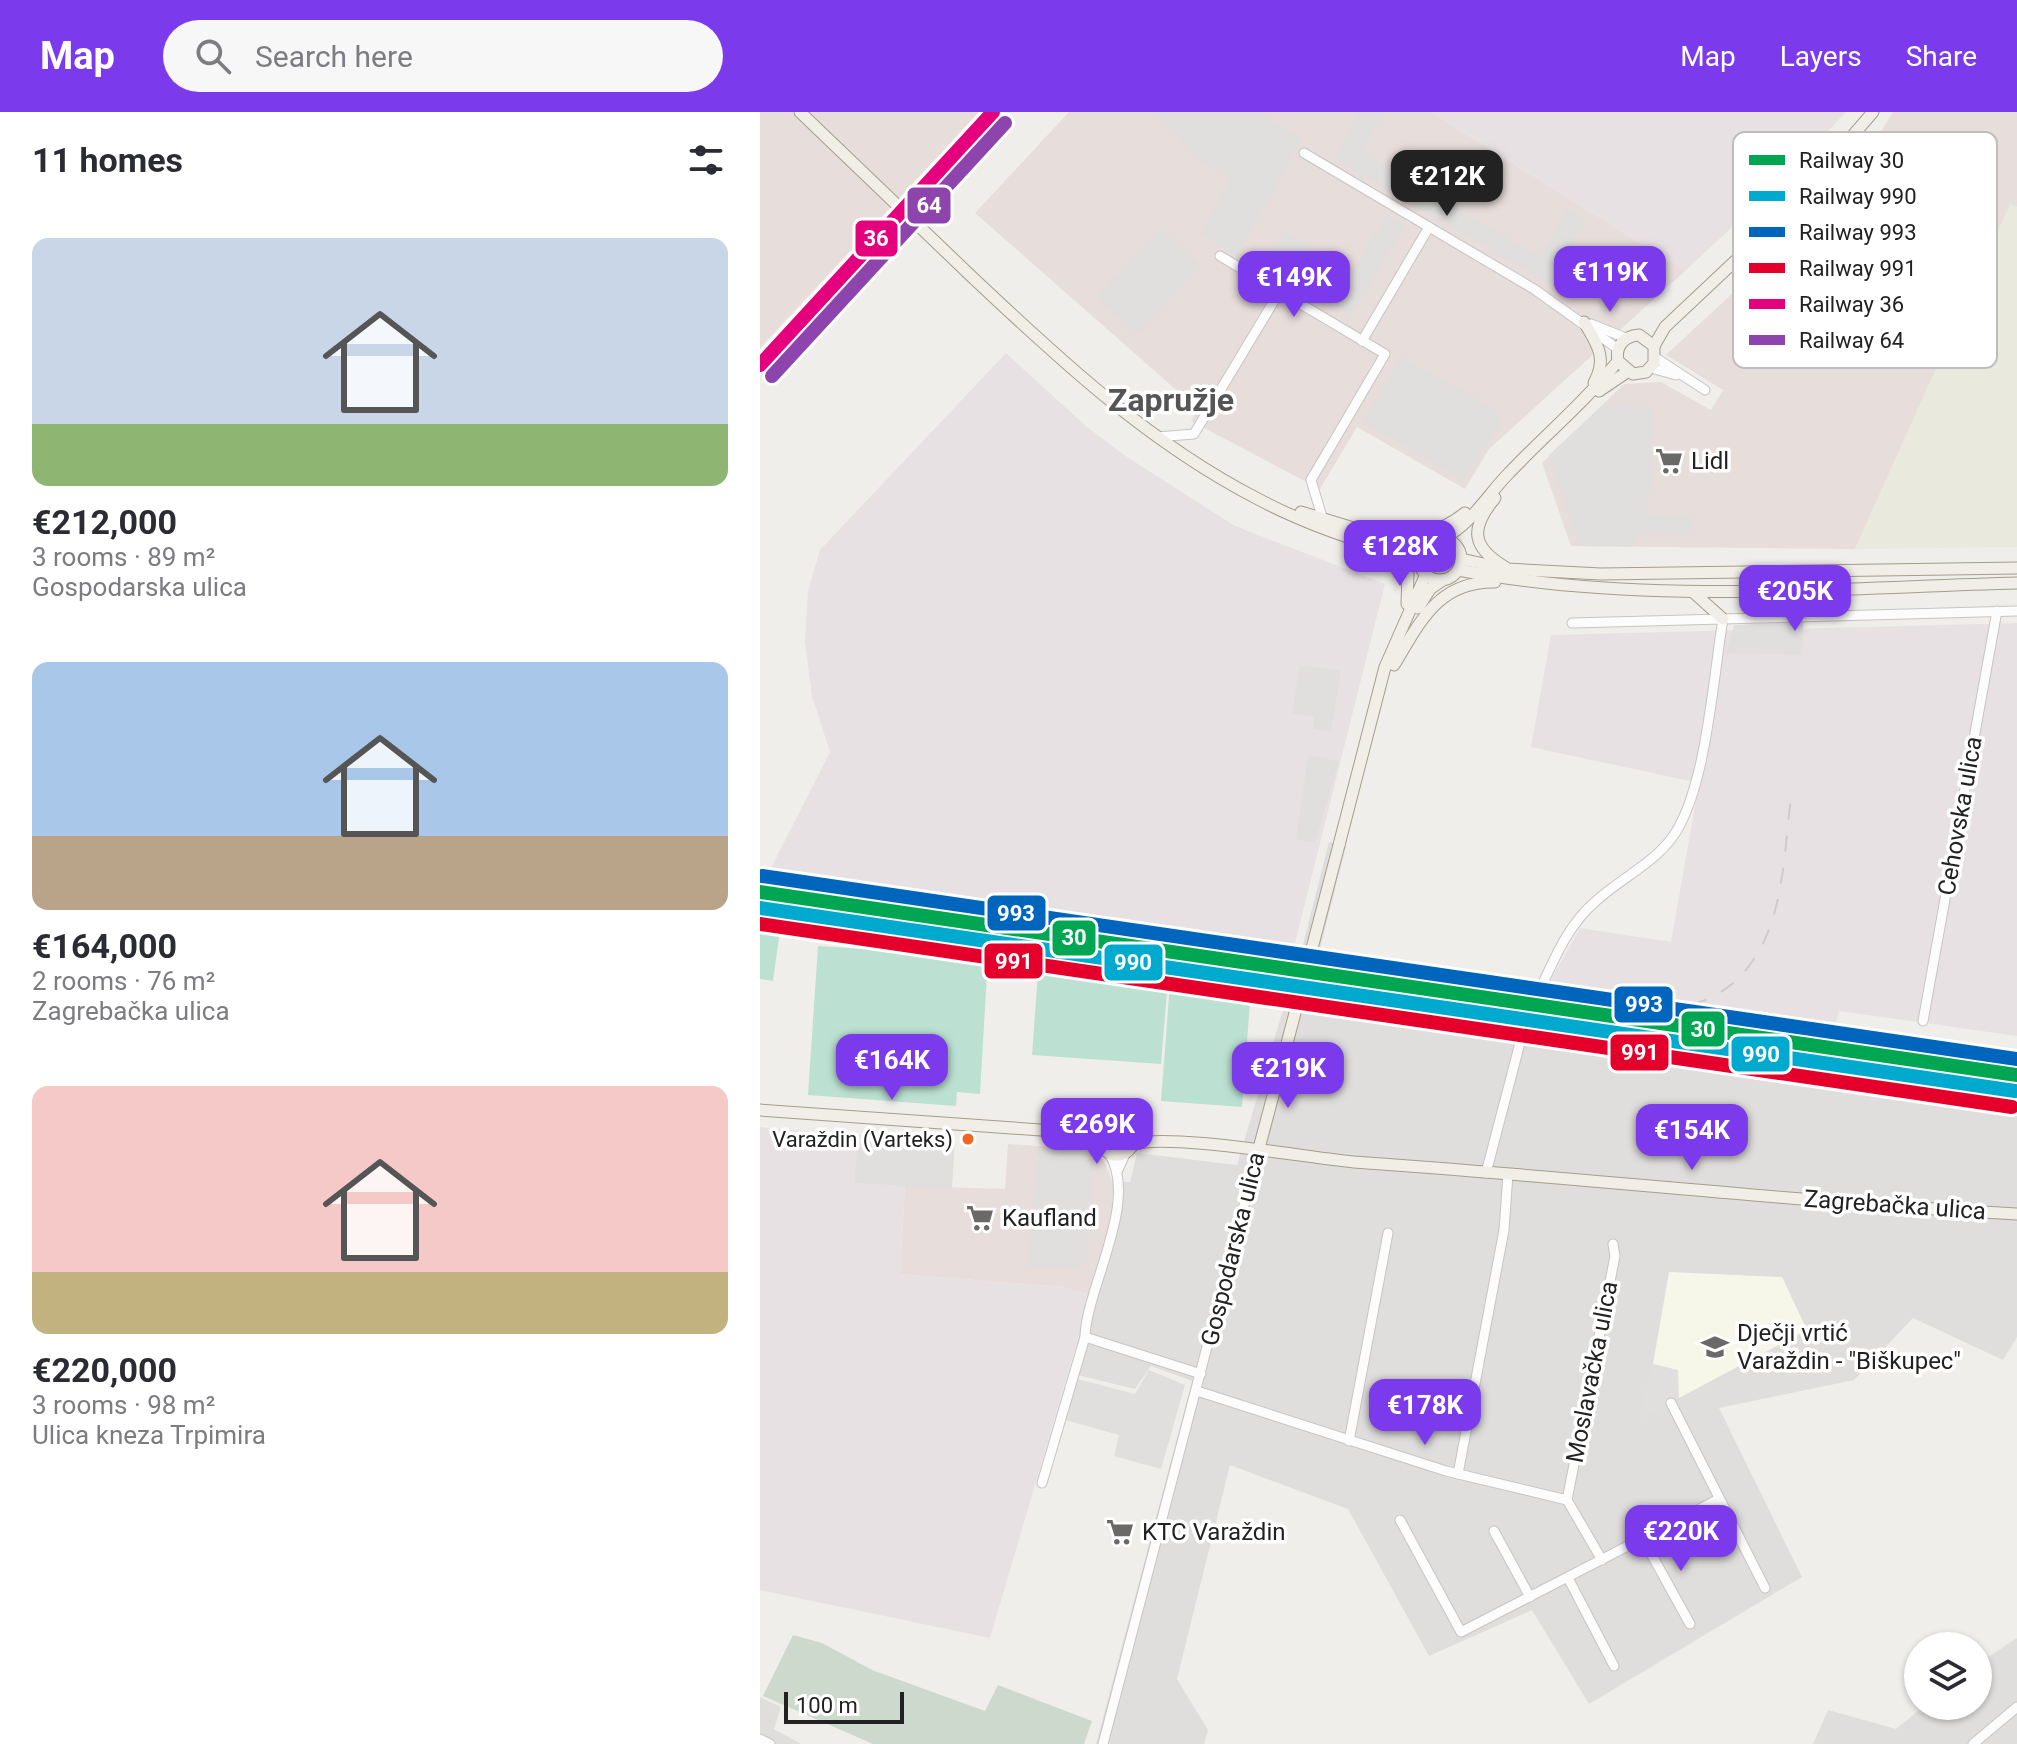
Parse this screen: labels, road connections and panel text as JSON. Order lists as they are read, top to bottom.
{
  "streets": {
    "main road": ["Zagrebačka ulica", "Gospodarska ulica"],
    "street": ["Cehovska ulica", "Moslavačka ulica"]
  },
  "crossings": [
    ["Zagrebačka ulica", "Gospodarska ulica"]
  ],
  "districts": ["Zapružje"],
  "places": {
    "supermarket": ["Lidl", "Kaufland", "KTC Varaždin"],
    "other": ["Varaždin (Varteks)"],
    "school or university": ["Dječji vrtić Varaždin - \"Biškupec\""]
  },
  "lines": [
    "rail line 36",
    "rail line 64",
    "rail line 993",
    "rail line 30",
    "rail line 990",
    "rail line 991"
  ],
  "legend": [
    "Railway 30",
    "Railway 990",
    "Railway 993",
    "Railway 991",
    "Railway 36",
    "Railway 64"
  ],
  "scale_bar": "100 m",
  "page": {
    "header": "Map",
    "search": "Search here",
    "nav": ["Map", "Layers", "Share"],
    "heading": "11 homes",
    "price": [
      "€212K",
      "€119K",
      "€149K",
      "€128K",
      "€205K",
      "€164K",
      "€219K",
      "€269K",
      "€154K",
      "€178K",
      "€220K"
    ],
    "list": [
      {
        "name": "€212,000",
        "note": "3 rooms · 89 m² · Gospodarska ulica"
      },
      {
        "name": "€164,000",
        "note": "2 rooms · 76 m² · Zagrebačka ulica"
      },
      {
        "name": "€220,000",
        "note": "3 rooms · 98 m² · Ulica kneza Trpimira"
      }
    ],
    "scale": "100 m"
  }
}
